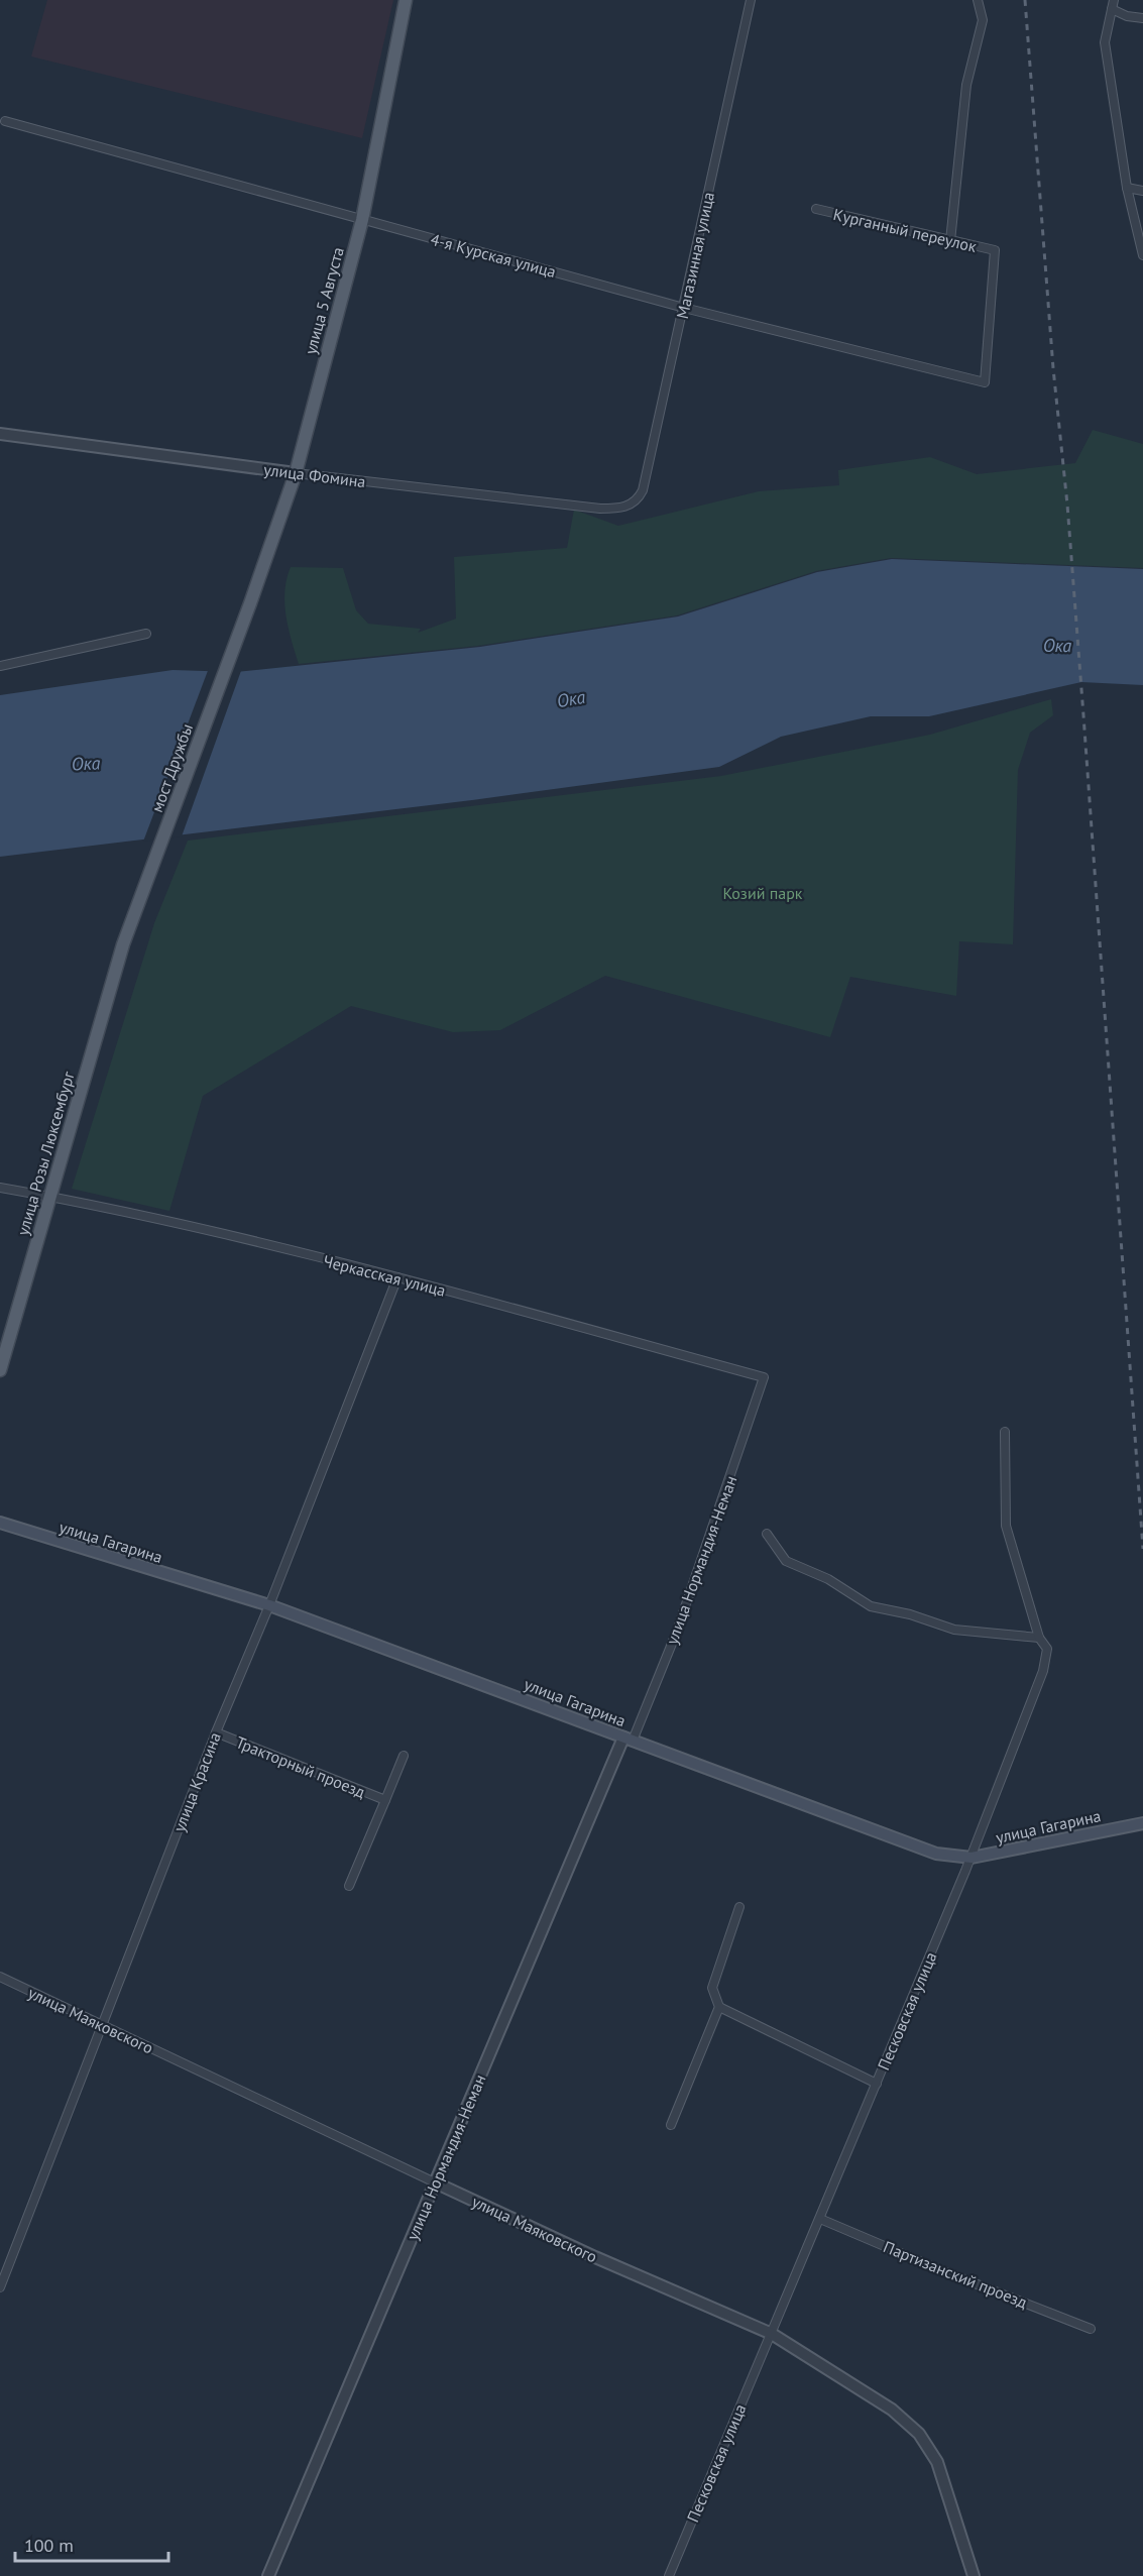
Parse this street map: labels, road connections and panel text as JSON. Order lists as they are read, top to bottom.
{
  "streets": {
    "main road": [
      "улица 5 Августа",
      "мост Дружбы",
      "улица Розы Люксембург",
      "улица Гагарина"
    ],
    "street": [
      "Курганный переулок",
      "4-я Курская улица",
      "Магазинная улица",
      "улица Фомина",
      "Черкасская улица",
      "улица Нормандия-Неман",
      "Тракторный проезд",
      "улица Красина",
      "Песковская улица",
      "улица Маяковского",
      "Партизанский проезд"
    ]
  },
  "crossings": [
    ["Курганный переулок", "4-я Курская улица"],
    ["4-я Курская улица", "Магазинная улица"],
    ["4-я Курская улица", "улица 5 Августа"],
    ["Магазинная улица", "улица Фомина"],
    ["улица 5 Августа", "улица Фомина"],
    ["улица 5 Августа", "мост Дружбы"],
    ["мост Дружбы", "улица Розы Люксембург"],
    ["улица Розы Люксембург", "Черкасская улица"],
    ["Черкасская улица", "улица Нормандия-Неман"],
    ["Черкасская улица", "улица Красина"],
    ["улица Гагарина", "улица Нормандия-Неман"],
    ["улица Гагарина", "улица Красина"],
    ["улица Гагарина", "Песковская улица"],
    ["улица Нормандия-Неман", "улица Маяковского"],
    ["Тракторный проезд", "улица Красина"],
    ["улица Красина", "улица Маяковского"],
    ["Песковская улица", "улица Маяковского"],
    ["Песковская улица", "Партизанский проезд"]
  ],
  "water": ["Ока"],
  "parks": ["Козий парк"],
  "scale_bar": "100 m"
}
